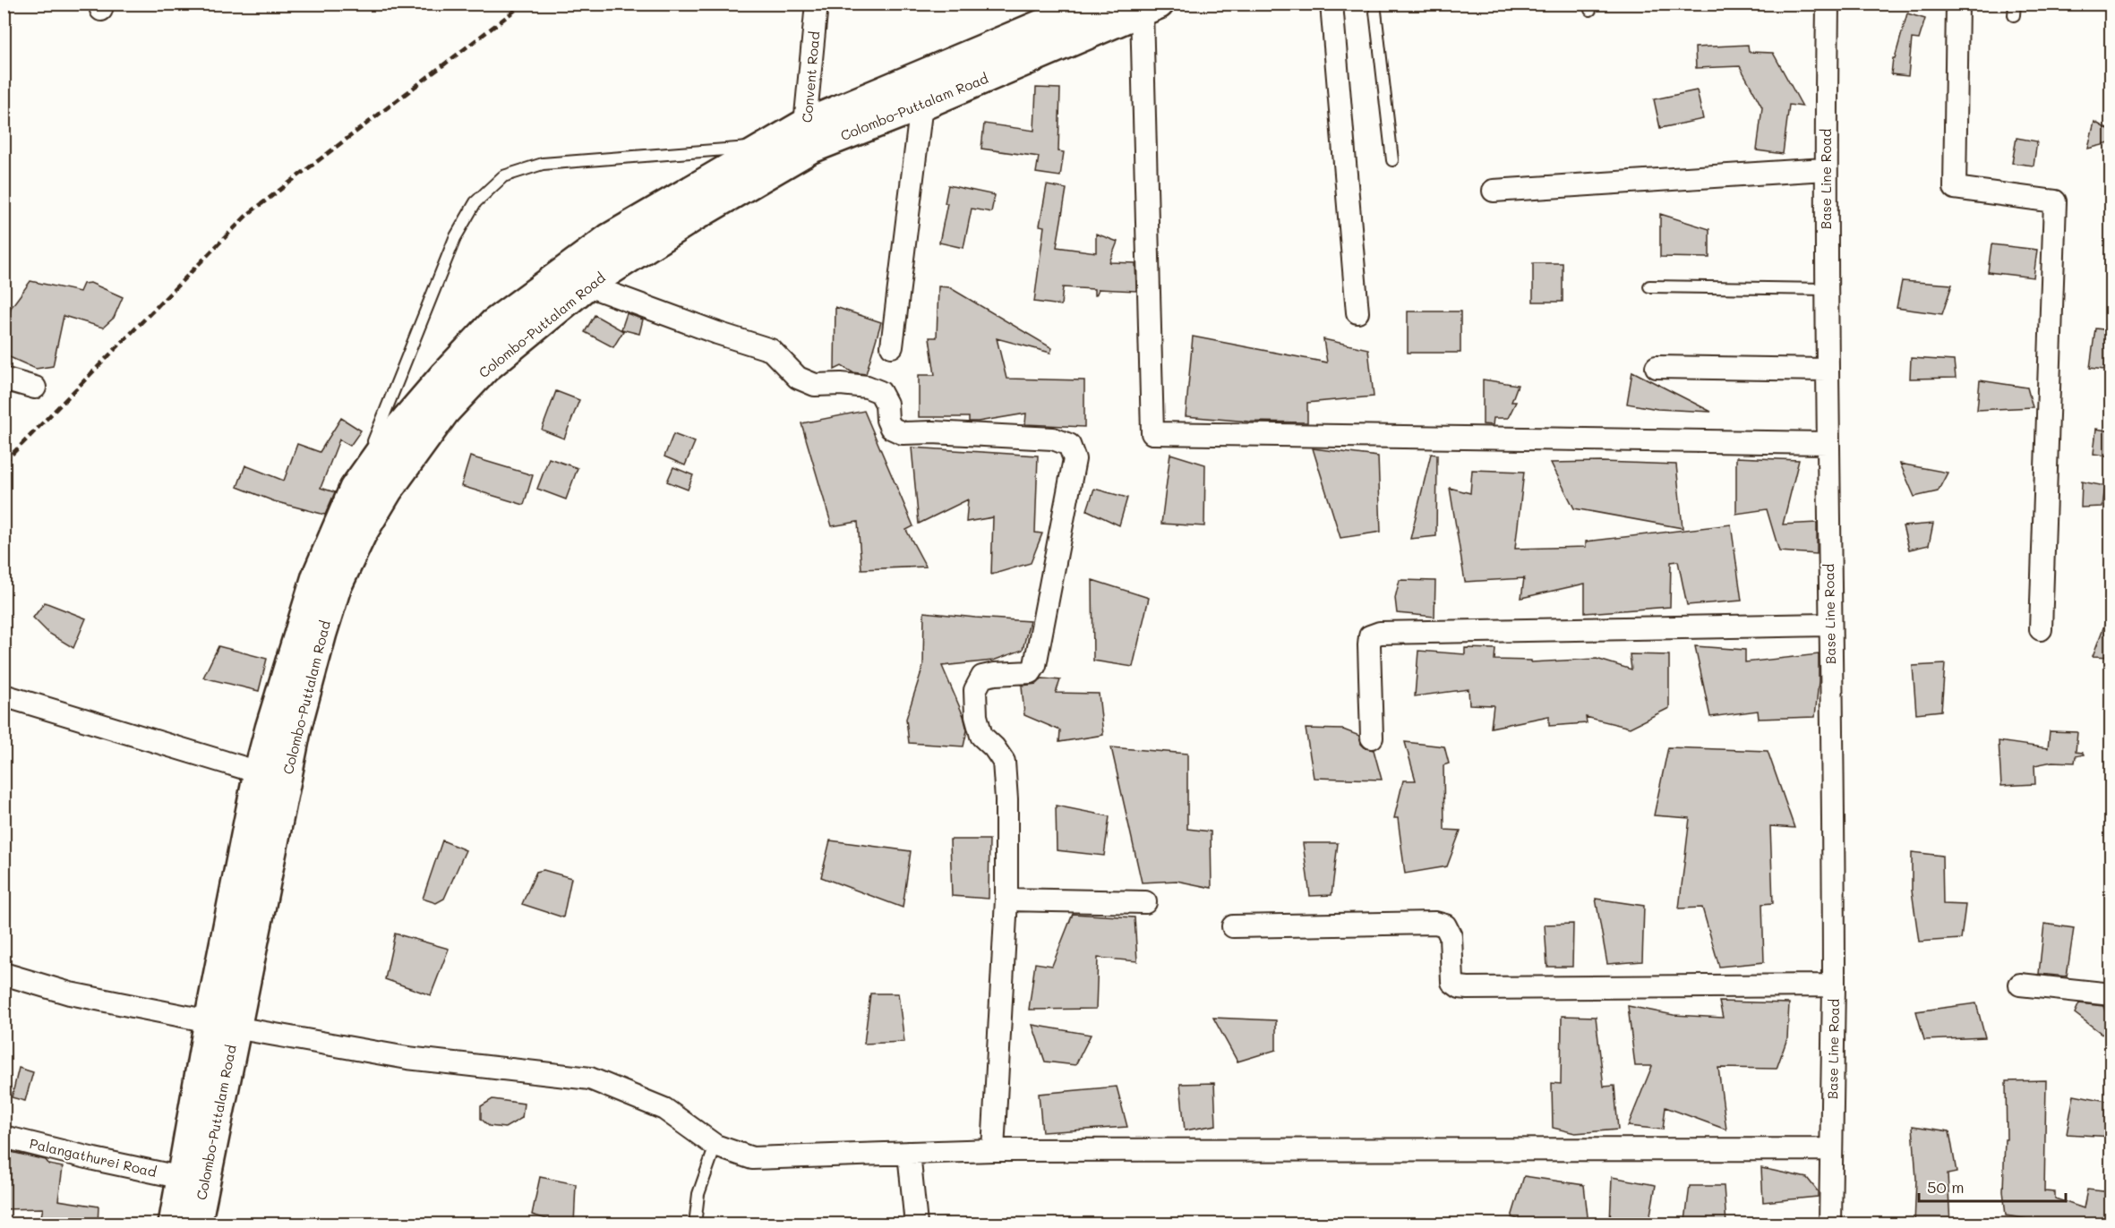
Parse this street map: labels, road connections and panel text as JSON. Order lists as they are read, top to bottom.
{
  "streets": {
    "highway": ["Colombo-Puttalam Road"],
    "street": ["Convent Road", "Base Line Road", "Palangathurei Road"]
  },
  "crossings": [
    ["Convent Road", "Colombo-Puttalam Road"],
    ["Colombo-Puttalam Road", "Palangathurei Road"]
  ],
  "scale_bar": "50 m"
}
